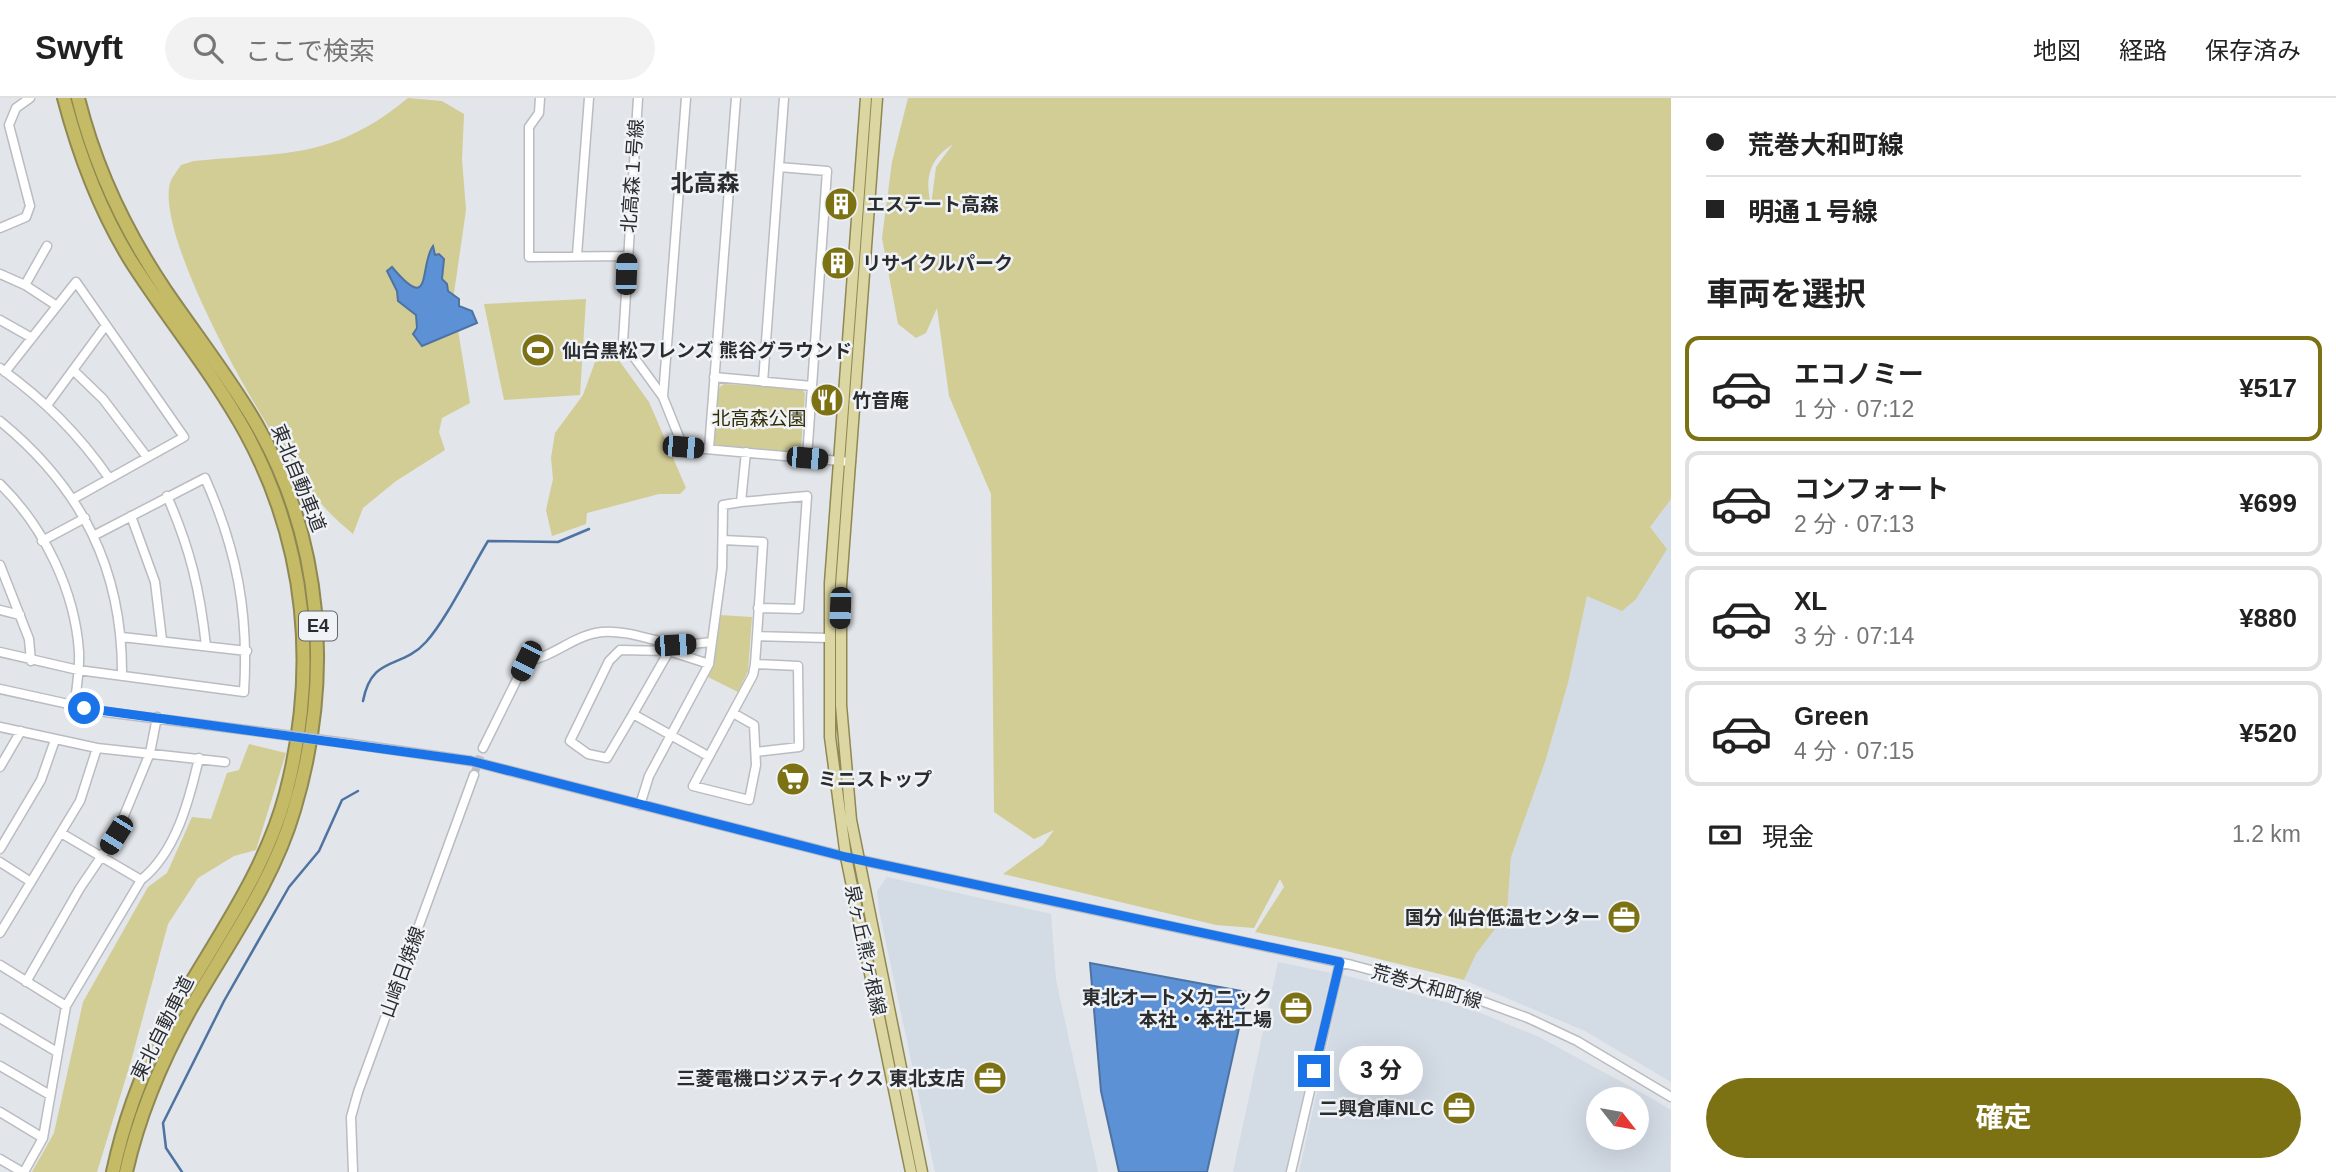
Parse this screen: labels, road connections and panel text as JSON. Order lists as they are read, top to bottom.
{
  "streets": {
    "highway": ["東北自動車道", "E4"],
    "main road": ["泉ヶ丘熊ヶ根線"],
    "street": ["北高森１号線", "山崎日焼線", "荒巻大和町線"]
  },
  "crossings": [
    ["北高森１号線", "泉ヶ丘熊ヶ根線"],
    ["泉ヶ丘熊ヶ根線", "荒巻大和町線"]
  ],
  "districts": ["北高森"],
  "parks": ["北高森公園"],
  "places": {
    "building": ["エステート高森", "リサイクルパーク"],
    "sports": ["仙台黒松フレンズ 熊谷グラウンド"],
    "restaurant": ["竹音庵"],
    "supermarket": ["ミニストップ"],
    "office": [
      "国分 仙台低温センター",
      "東北オートメカニック 本社・本社工場",
      "三菱電機ロジスティクス 東北支店",
      "二興倉庫NLC"
    ]
  },
  "north": "bottom right",
  "page": {
    "header": "Swyft",
    "search": "ここで検索",
    "nav": ["地図", "経路", "保存済み"],
    "banner": ["荒巻大和町線", "明通１号線"],
    "heading": "車両を選択",
    "list": [
      {
        "name": "エコノミー",
        "note": "1 分 · 07:12",
        "value": "¥517"
      },
      {
        "name": "コンフォート",
        "note": "2 分 · 07:13",
        "value": "¥699"
      },
      {
        "name": "XL",
        "note": "3 分 · 07:14",
        "value": "¥880"
      },
      {
        "name": "Green",
        "note": "4 分 · 07:15",
        "value": "¥520"
      }
    ],
    "pay": ["現金", "1.2 km"],
    "bubble": "3 分",
    "buttons": "確定"
  }
}
